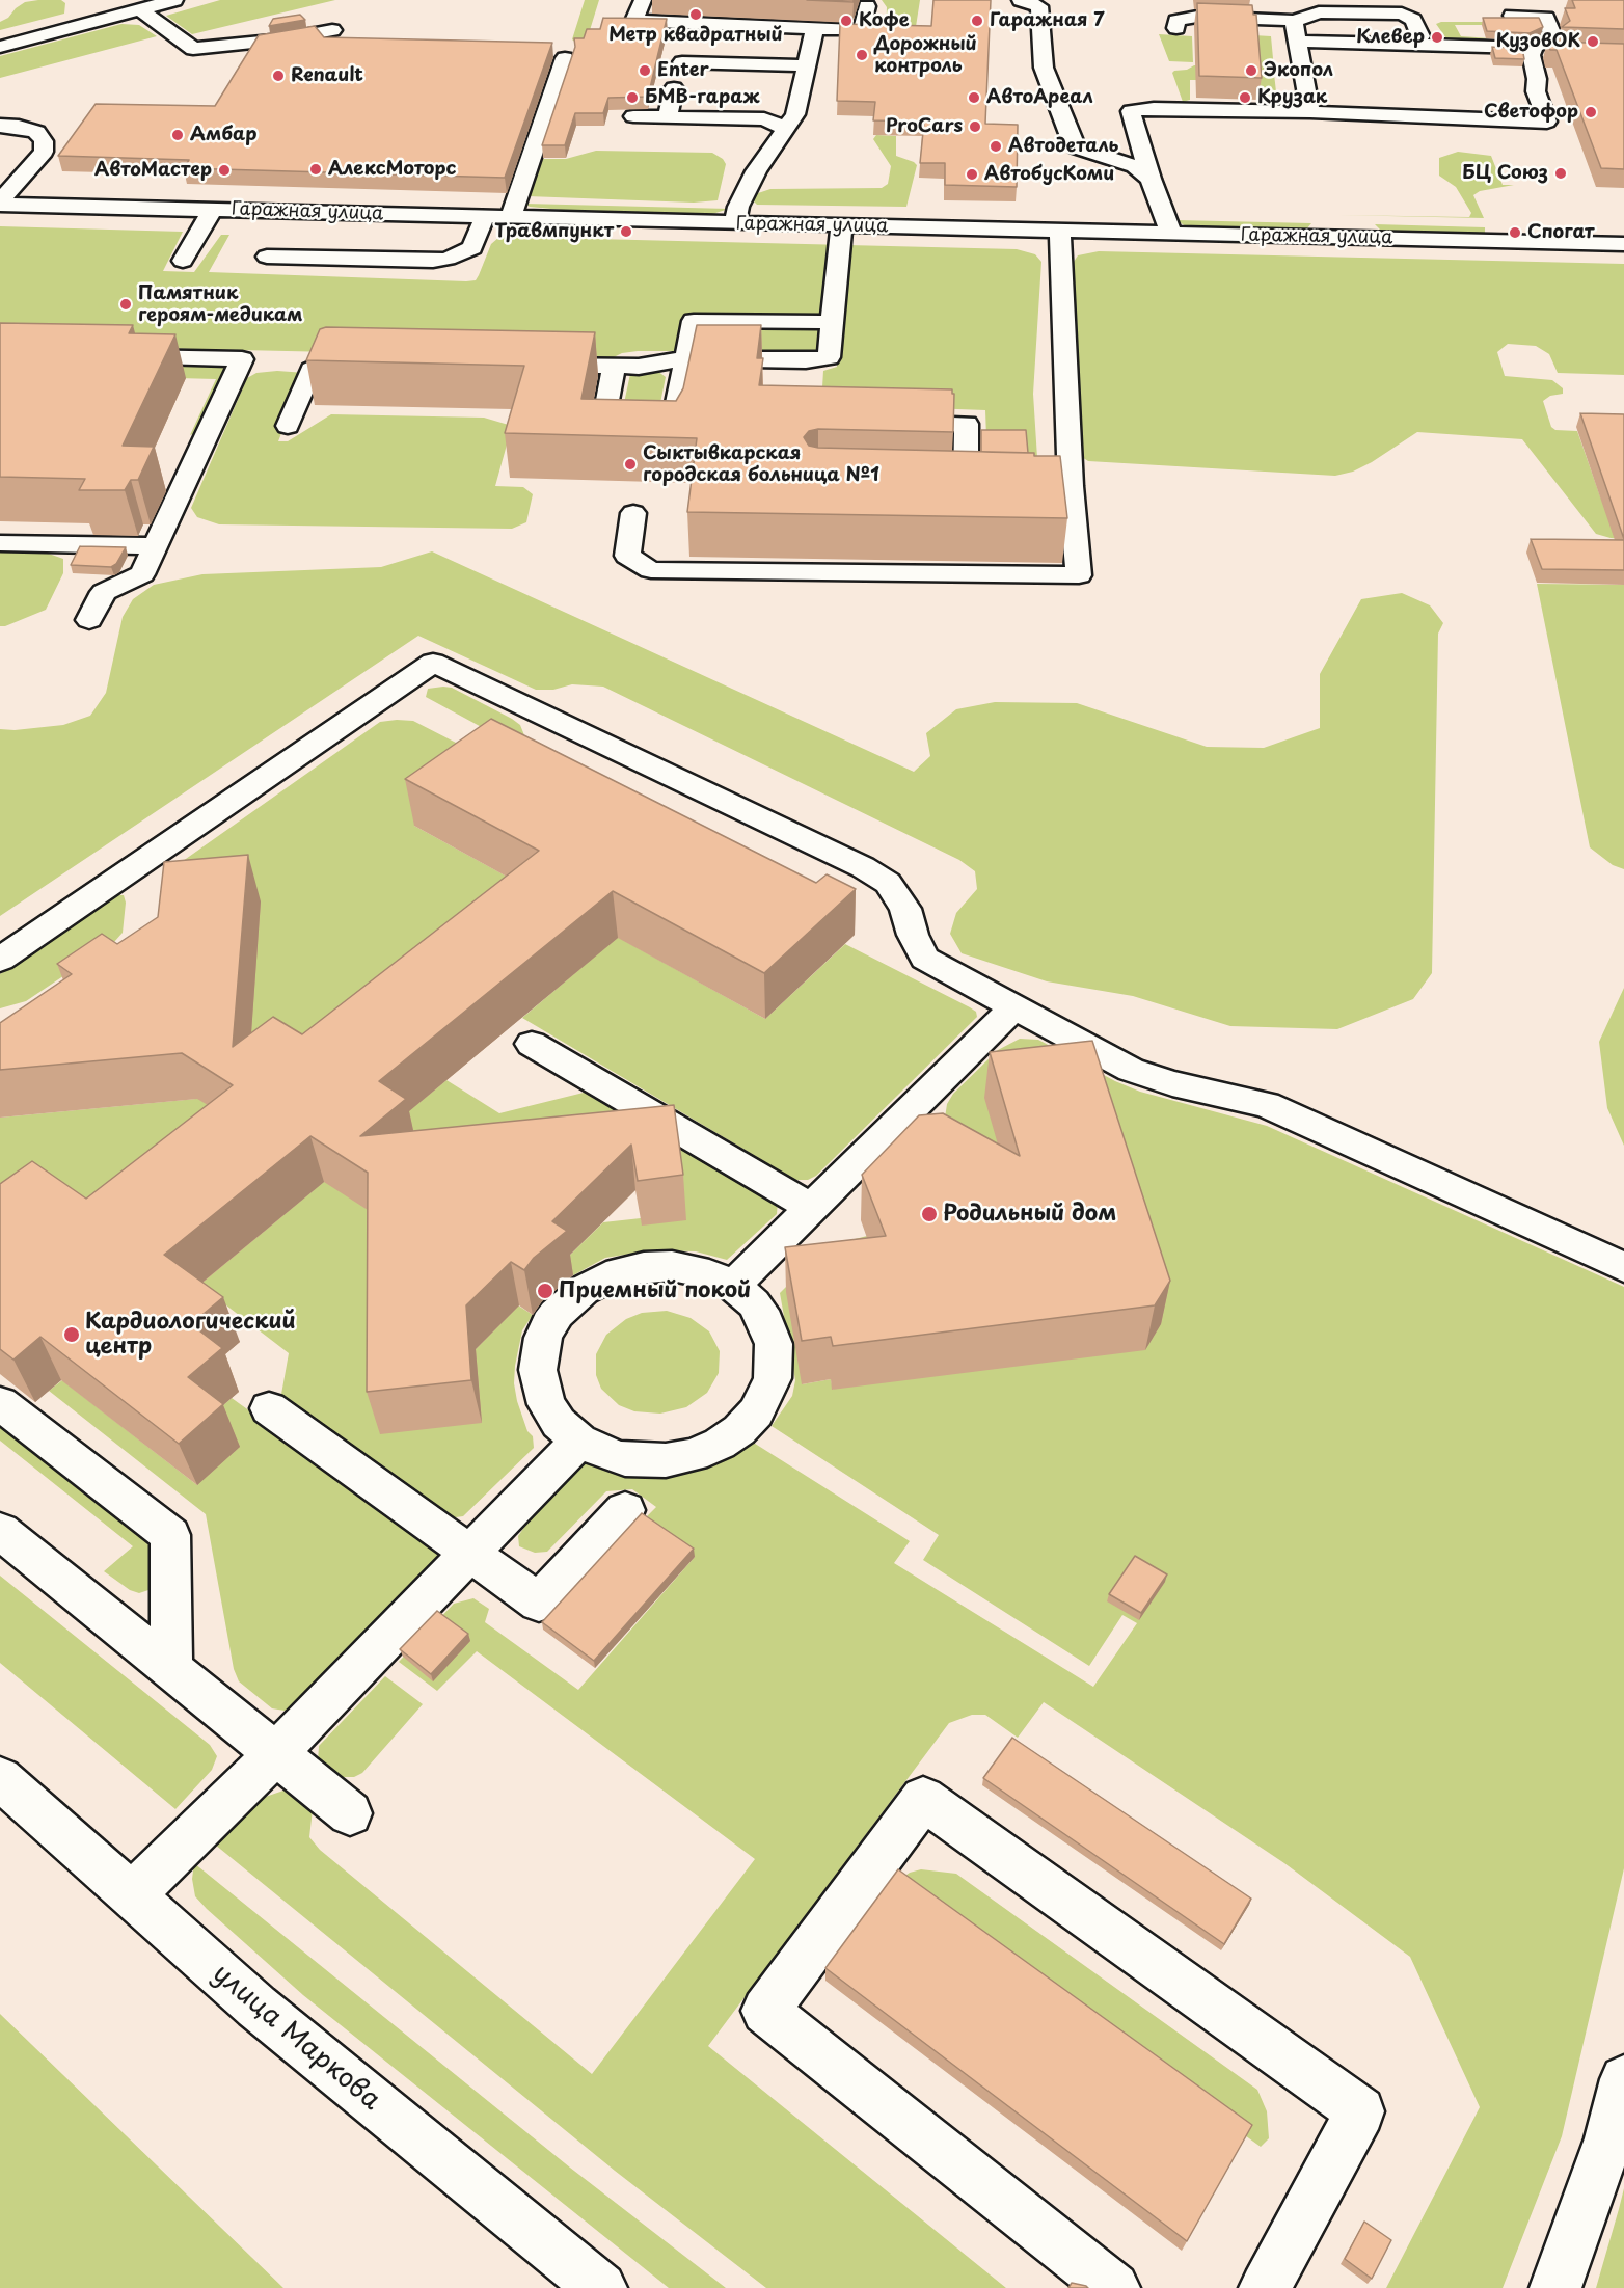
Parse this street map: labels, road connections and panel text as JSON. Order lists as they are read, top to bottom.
{
  "streets": {
    "street": ["Гаражная улица", "улица Маркова"]
  },
  "places": [
    "Метр квадратный",
    "Кофе",
    "Гаражная 7",
    "Клевер",
    "КузовОК",
    "Дорожный контроль",
    "Enter",
    "Экопол",
    "Renault",
    "БМВ-гараж",
    "АвтоАреал",
    "Крузак",
    "Светофор",
    "ProCars",
    "Амбар",
    "Автодеталь",
    "АлексМоторс",
    "АвтоМастер",
    "БЦ Союз",
    "АвтобусКоми",
    "Травмпункт",
    "Спогат",
    "Памятник героям-медикам",
    "Сыктывкарская городская больница №1",
    "Родильный дом",
    "Приемный покой",
    "Кардиологический центр"
  ]
}
